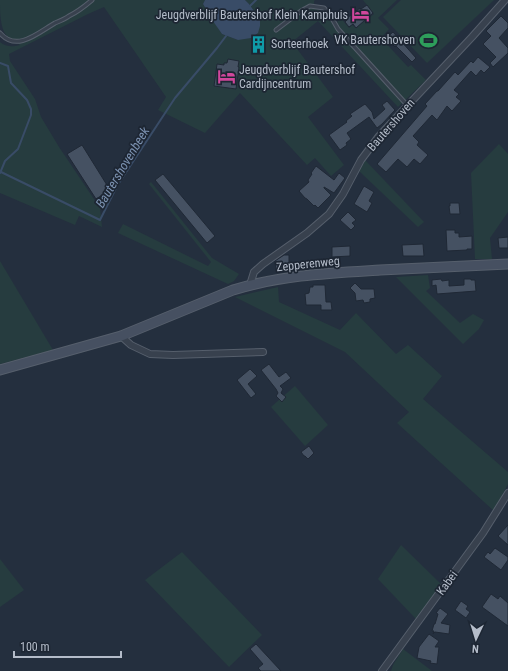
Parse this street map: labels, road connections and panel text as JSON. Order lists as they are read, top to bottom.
{
  "streets": {
    "street": ["Bautershoven", "Zepperenweg", "Kabei"]
  },
  "crossings": [
    ["Bautershoven", "Zepperenweg"]
  ],
  "water": ["Bautershovenbeek"],
  "places": {
    "hotel": ["Jeugdverblijf Bautershof Klein Kamphuis", "Jeugdverblijf Bautershof Cardijncentrum"],
    "sports": ["VK Bautershoven"],
    "building": ["Sorteerhoek"]
  },
  "scale_bar": "100 m",
  "north": "bottom"
}
